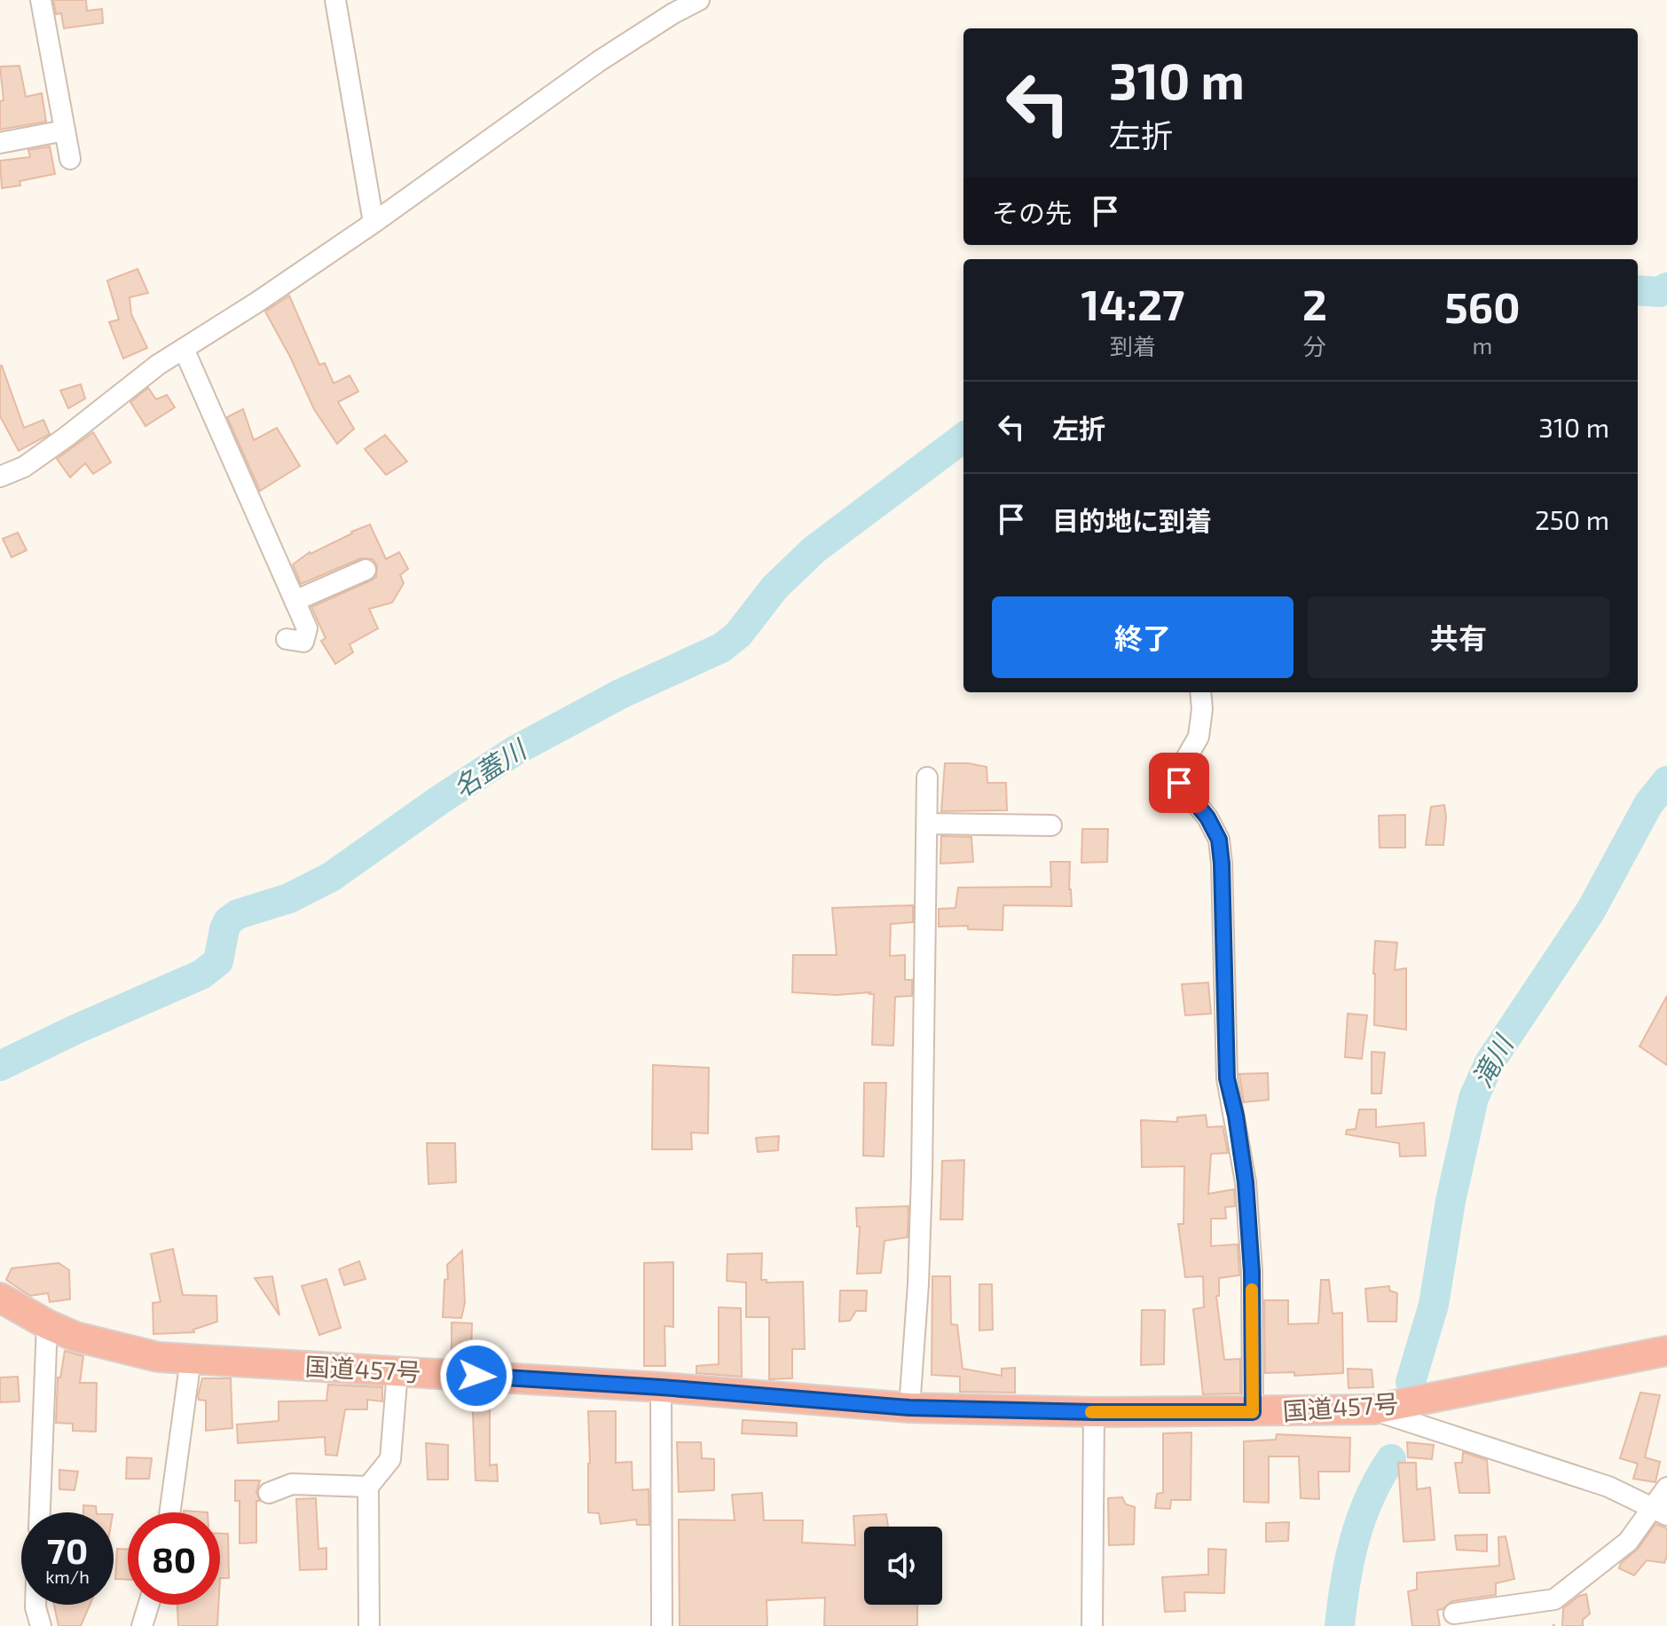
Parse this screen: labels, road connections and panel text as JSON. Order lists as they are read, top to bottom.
{
  "streets": {
    "highway": ["国道457号"]
  },
  "water": ["名蓋川", "滝川"],
  "page": {
    "turn": ["310 m", "左折"],
    "then": "その先",
    "eta": [
      "14:27",
      "到着",
      "2",
      "分",
      "560",
      "m"
    ],
    "list": [
      {
        "name": "左折",
        "value": "310 m"
      },
      {
        "name": "目的地に到着",
        "value": "250 m"
      }
    ],
    "buttons": ["終了", "共有"],
    "speed": "70 km/h",
    "limit": "80"
  }
}
